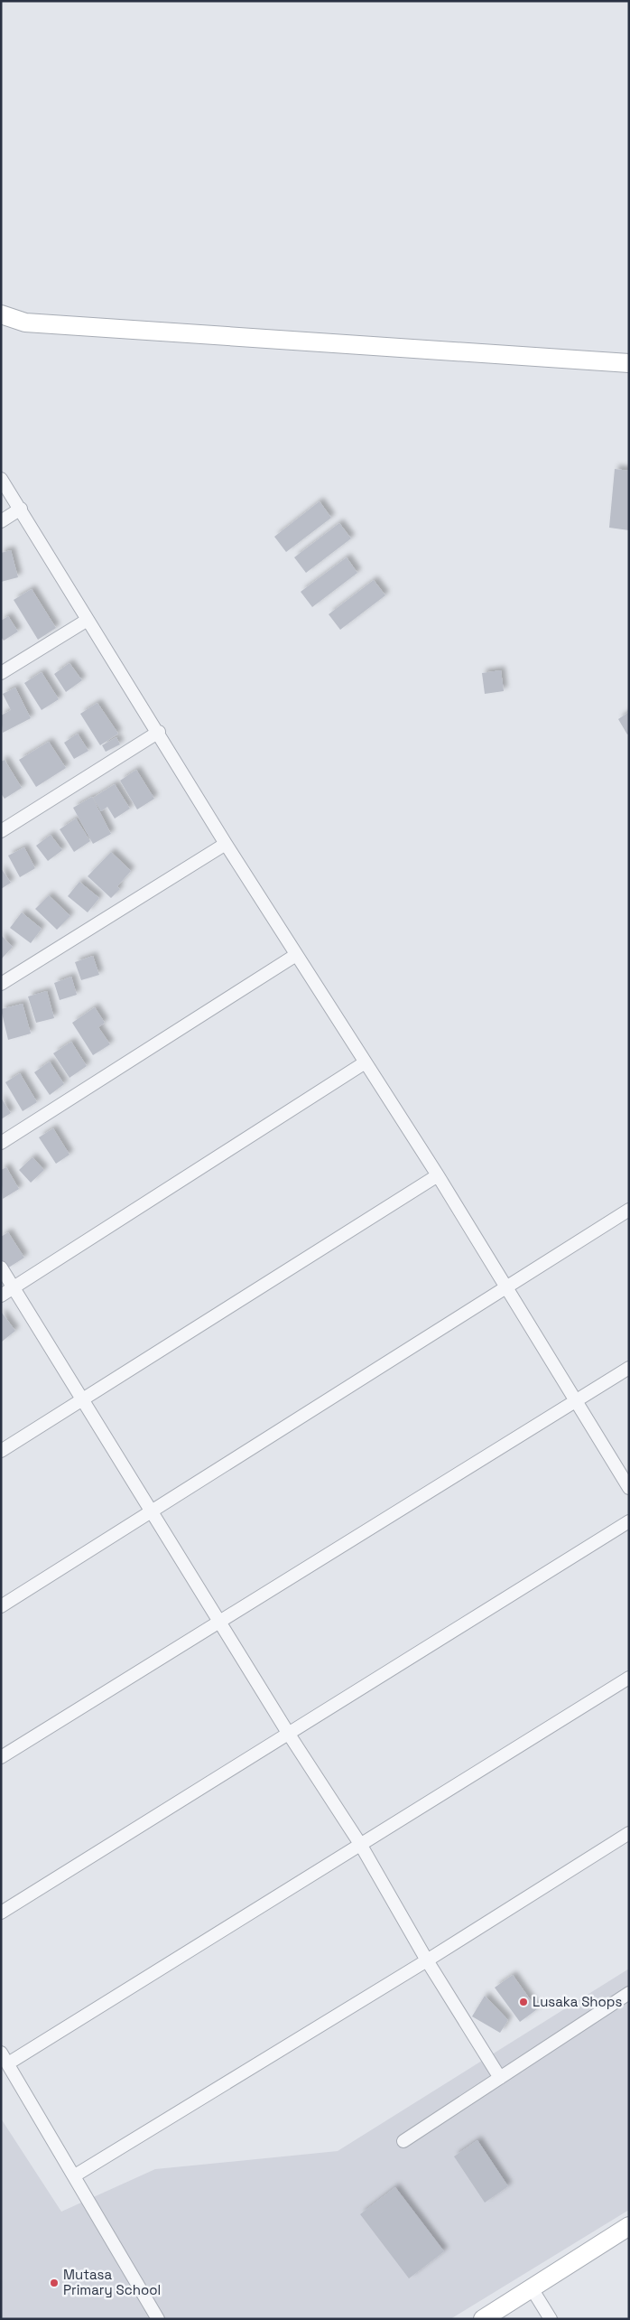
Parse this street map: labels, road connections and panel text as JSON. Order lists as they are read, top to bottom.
{
  "places": ["Lusaka Shops", "Mutasa Primary School"]
}
